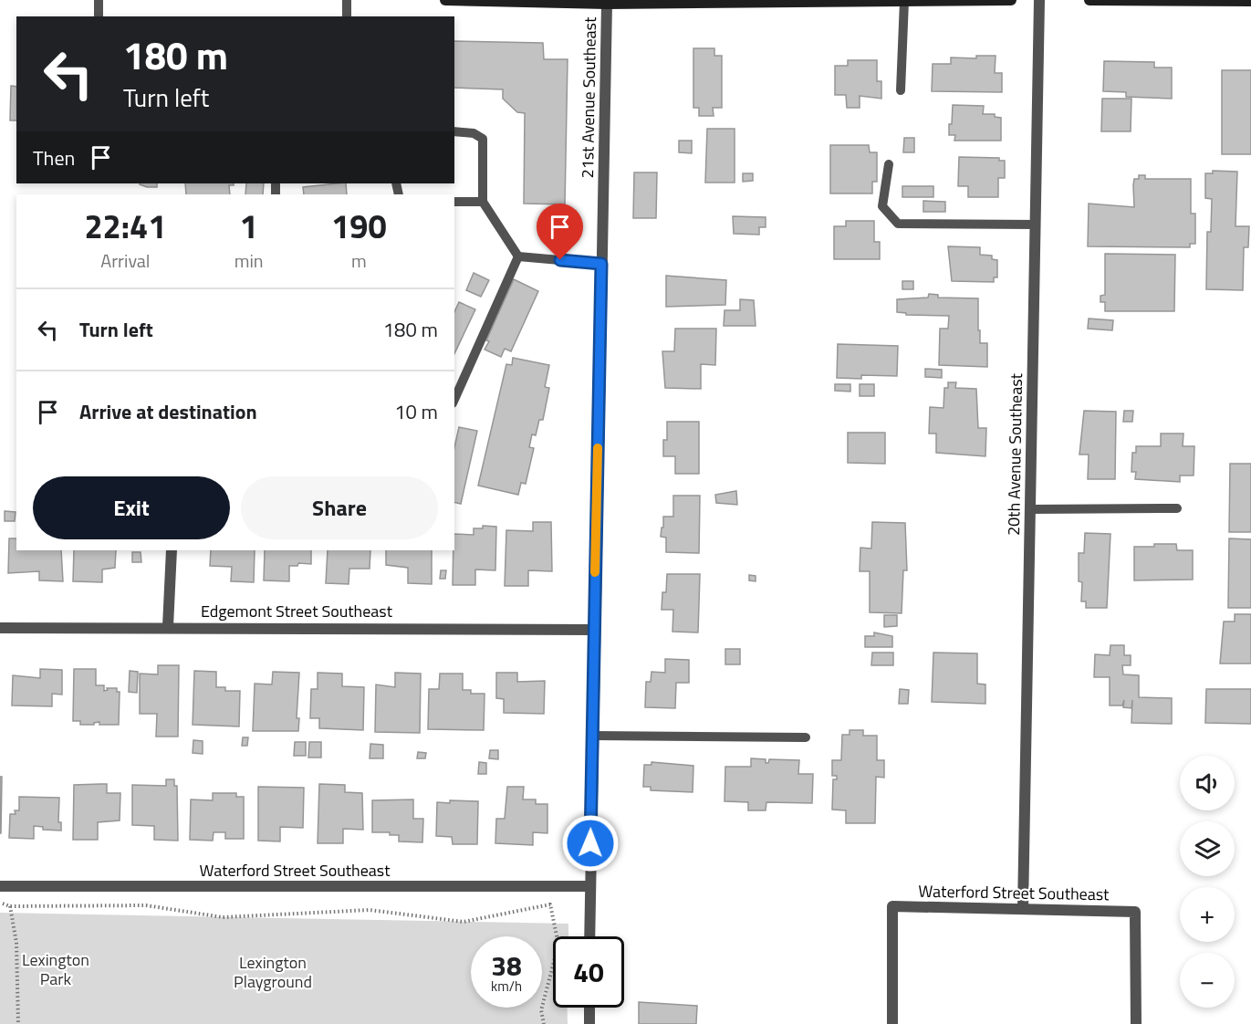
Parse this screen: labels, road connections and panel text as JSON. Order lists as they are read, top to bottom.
{
  "streets": {
    "street": [
      "21st Avenue Southeast",
      "20th Avenue Southeast",
      "Edgemont Street Southeast",
      "Waterford Street Southeast"
    ]
  },
  "crossings": [
    ["21st Avenue Southeast", "Edgemont Street Southeast"],
    ["21st Avenue Southeast", "Waterford Street Southeast"],
    ["20th Avenue Southeast", "Waterford Street Southeast"]
  ],
  "parks": ["Lexington Park", "Lexington Playground"],
  "page": {
    "turn": ["180 m", "Turn left"],
    "then": "Then",
    "eta": [
      "22:41",
      "Arrival",
      "1",
      "min",
      "190",
      "m"
    ],
    "list": [
      {
        "name": "Turn left",
        "value": "180 m"
      },
      {
        "name": "Arrive at destination",
        "value": "10 m"
      }
    ],
    "buttons": ["Exit", "Share"],
    "map_buttons": ["+", "−"],
    "speed": "38 km/h",
    "limit": "40"
  }
}
